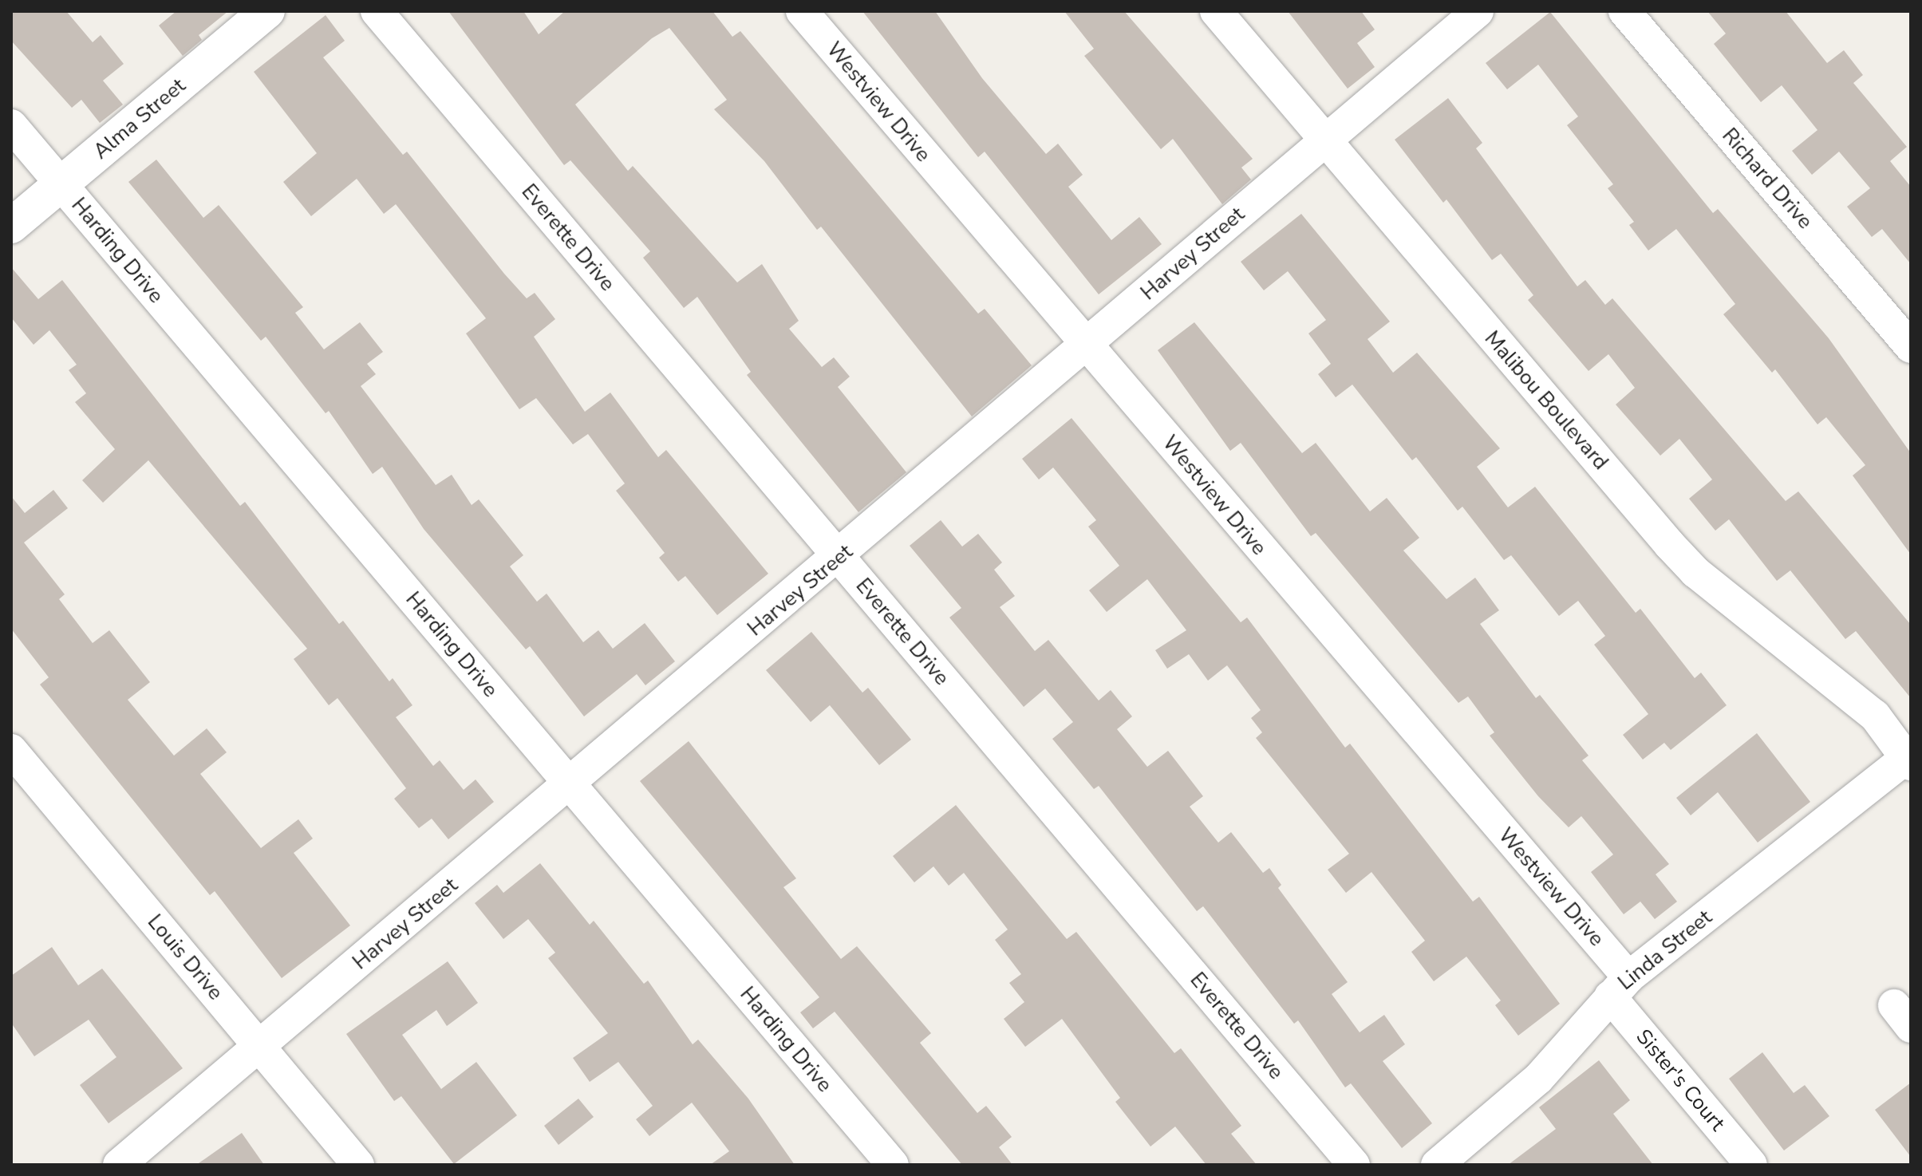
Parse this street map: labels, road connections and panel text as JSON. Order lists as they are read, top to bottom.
{
  "streets": {
    "street": [
      "Westview Drive",
      "Alma Street",
      "Richard Drive",
      "Everette Drive",
      "Harding Drive",
      "Harvey Street",
      "Malibou Boulevard",
      "Linda Street",
      "Louis Drive",
      "Sister's Court"
    ]
  },
  "crossings": [
    ["Westview Drive", "Harvey Street"],
    ["Westview Drive", "Linda Street"],
    ["Westview Drive", "Sister's Court"],
    ["Alma Street", "Harding Drive"],
    ["Everette Drive", "Harvey Street"],
    ["Harding Drive", "Harvey Street"],
    ["Harvey Street", "Malibou Boulevard"],
    ["Harvey Street", "Louis Drive"],
    ["Malibou Boulevard", "Linda Street"],
    ["Linda Street", "Sister's Court"]
  ]
}
